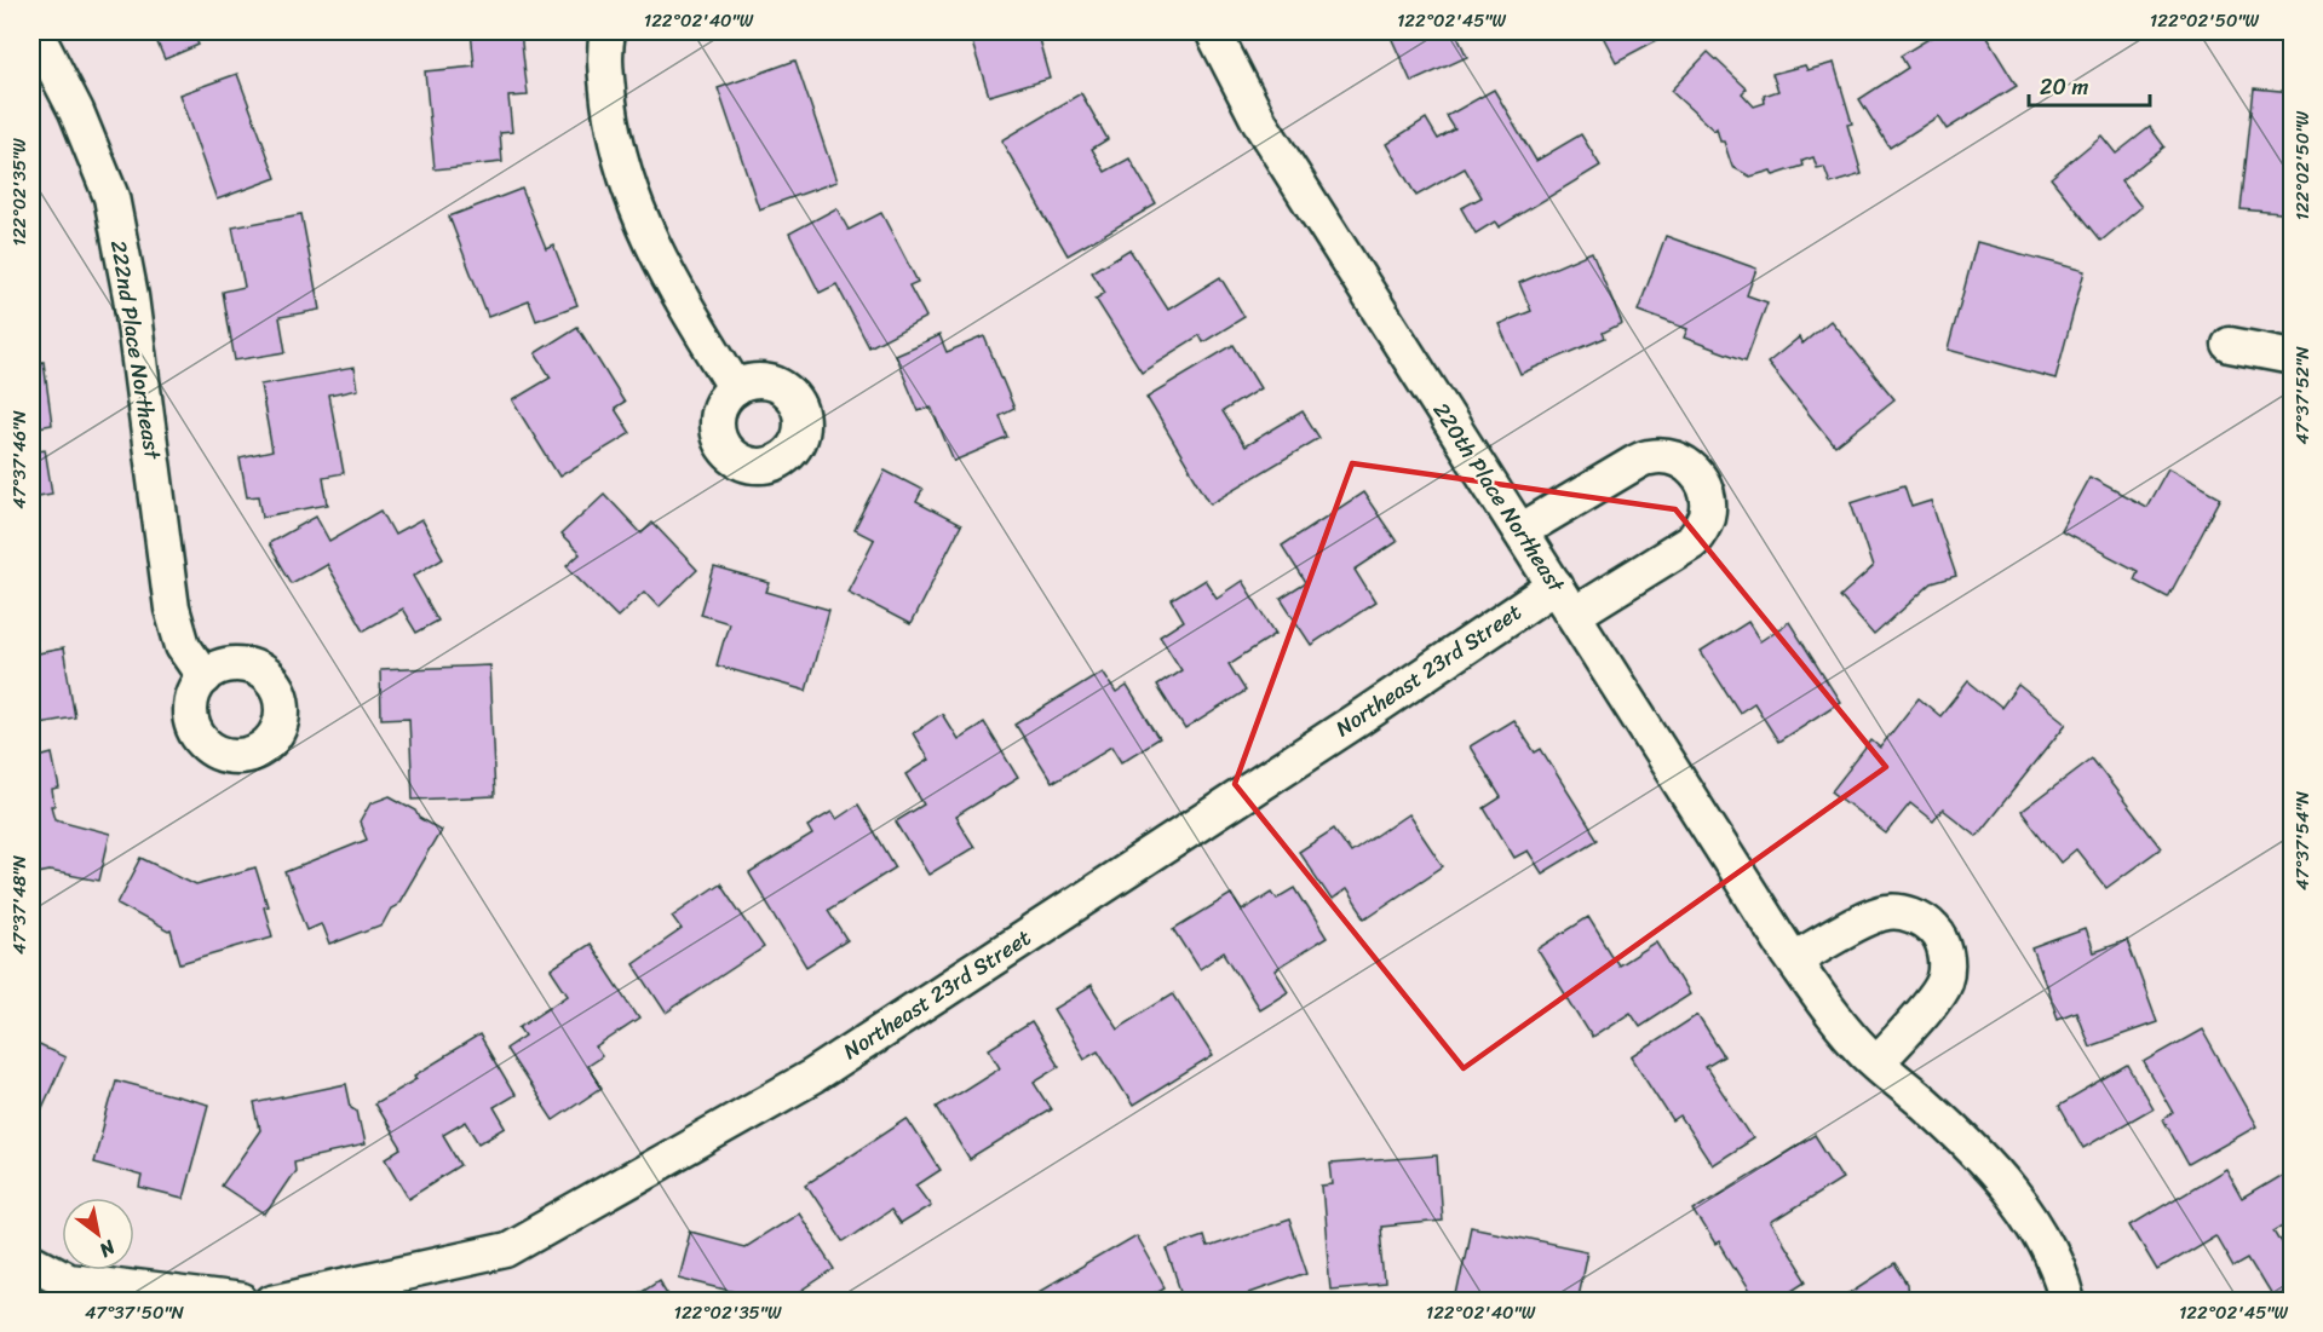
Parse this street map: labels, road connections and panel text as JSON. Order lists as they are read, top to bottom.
{
  "streets": {
    "street": ["222nd Place Northeast", "220th Place Northeast", "Northeast 23rd Street"]
  },
  "crossings": [
    ["220th Place Northeast", "Northeast 23rd Street"]
  ],
  "scale_bar": "20 m",
  "north": "bottom right",
  "coordinates": [
    "122°02'40\"W",
    "122°02'45\"W",
    "122°02'50\"W",
    "122°02'35\"W",
    "47°37'52\"N",
    "47°37'46\"N",
    "47°37'54\"N",
    "47°37'48\"N",
    "47°37'50\"N"
  ]
}
